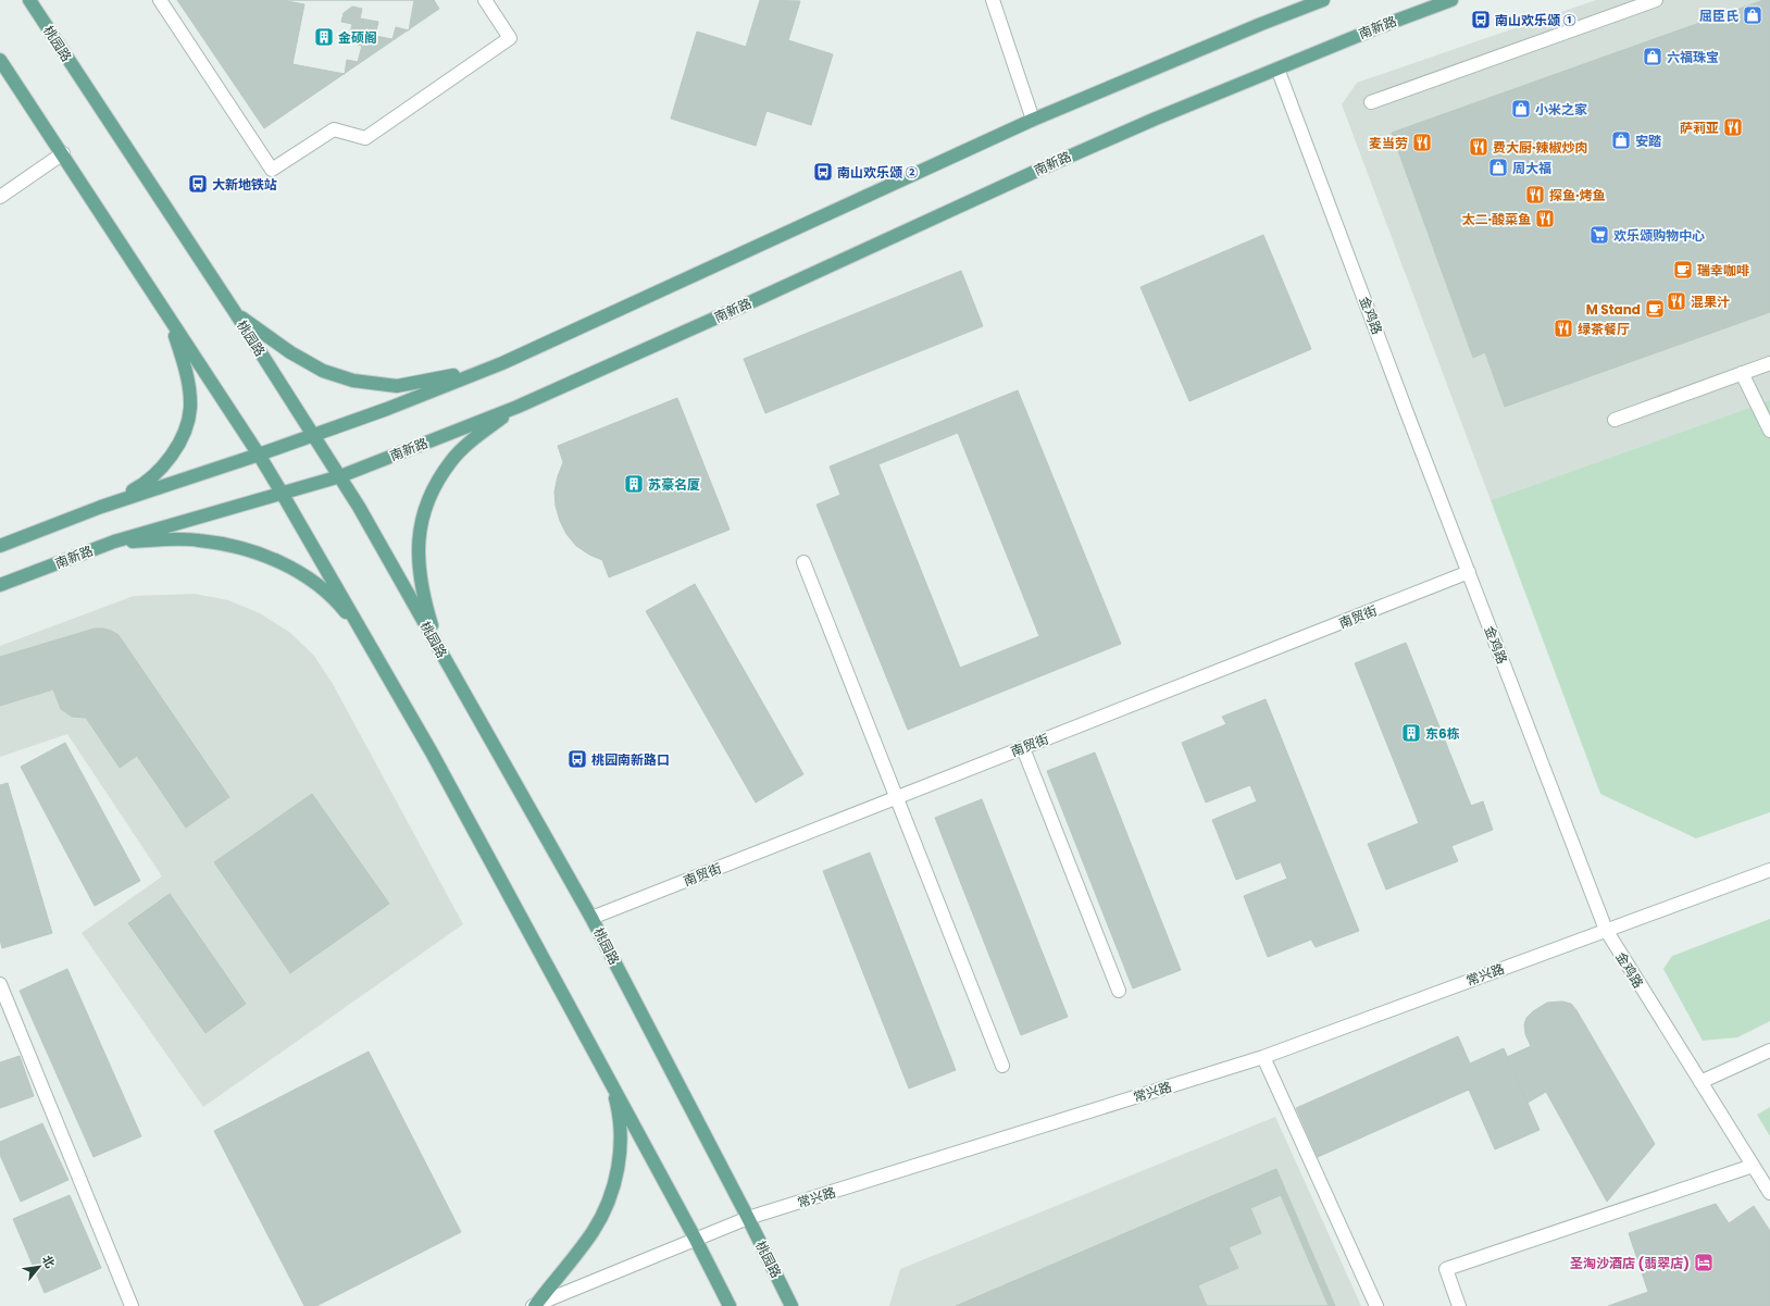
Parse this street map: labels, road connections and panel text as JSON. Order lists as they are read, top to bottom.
{
  "streets": {
    "main road": ["南新路", "桃园路"],
    "street": ["金鸡路", "南贸街", "常兴路"]
  },
  "crossings": [
    ["南新路", "桃园路"],
    ["南新路", "金鸡路"],
    ["桃园路", "南贸街"],
    ["桃园路", "常兴路"],
    ["金鸡路", "南贸街"],
    ["金鸡路", "常兴路"]
  ],
  "places": {
    "shop": [
      "屈臣氏",
      "六福珠宝",
      "小米之家",
      "安踏",
      "周大福"
    ],
    "bus stop": [
      "南山欢乐颂 ①",
      "南山欢乐颂 ②",
      "大新地铁站",
      "桃园南新路口"
    ],
    "building": ["金硕阁", "苏豪名厦", "东6栋"],
    "restaurant": [
      "萨莉亚",
      "麦当劳",
      "费大厨·辣椒炒肉",
      "探鱼·烤鱼",
      "太二·酸菜鱼",
      "混果汁",
      "绿茶餐厅"
    ],
    "supermarket": ["欢乐颂购物中心"],
    "cafe": ["瑞幸咖啡", "M Stand"],
    "hotel": ["圣淘沙酒店 (翡翠店)"]
  },
  "north": "top right"
}
